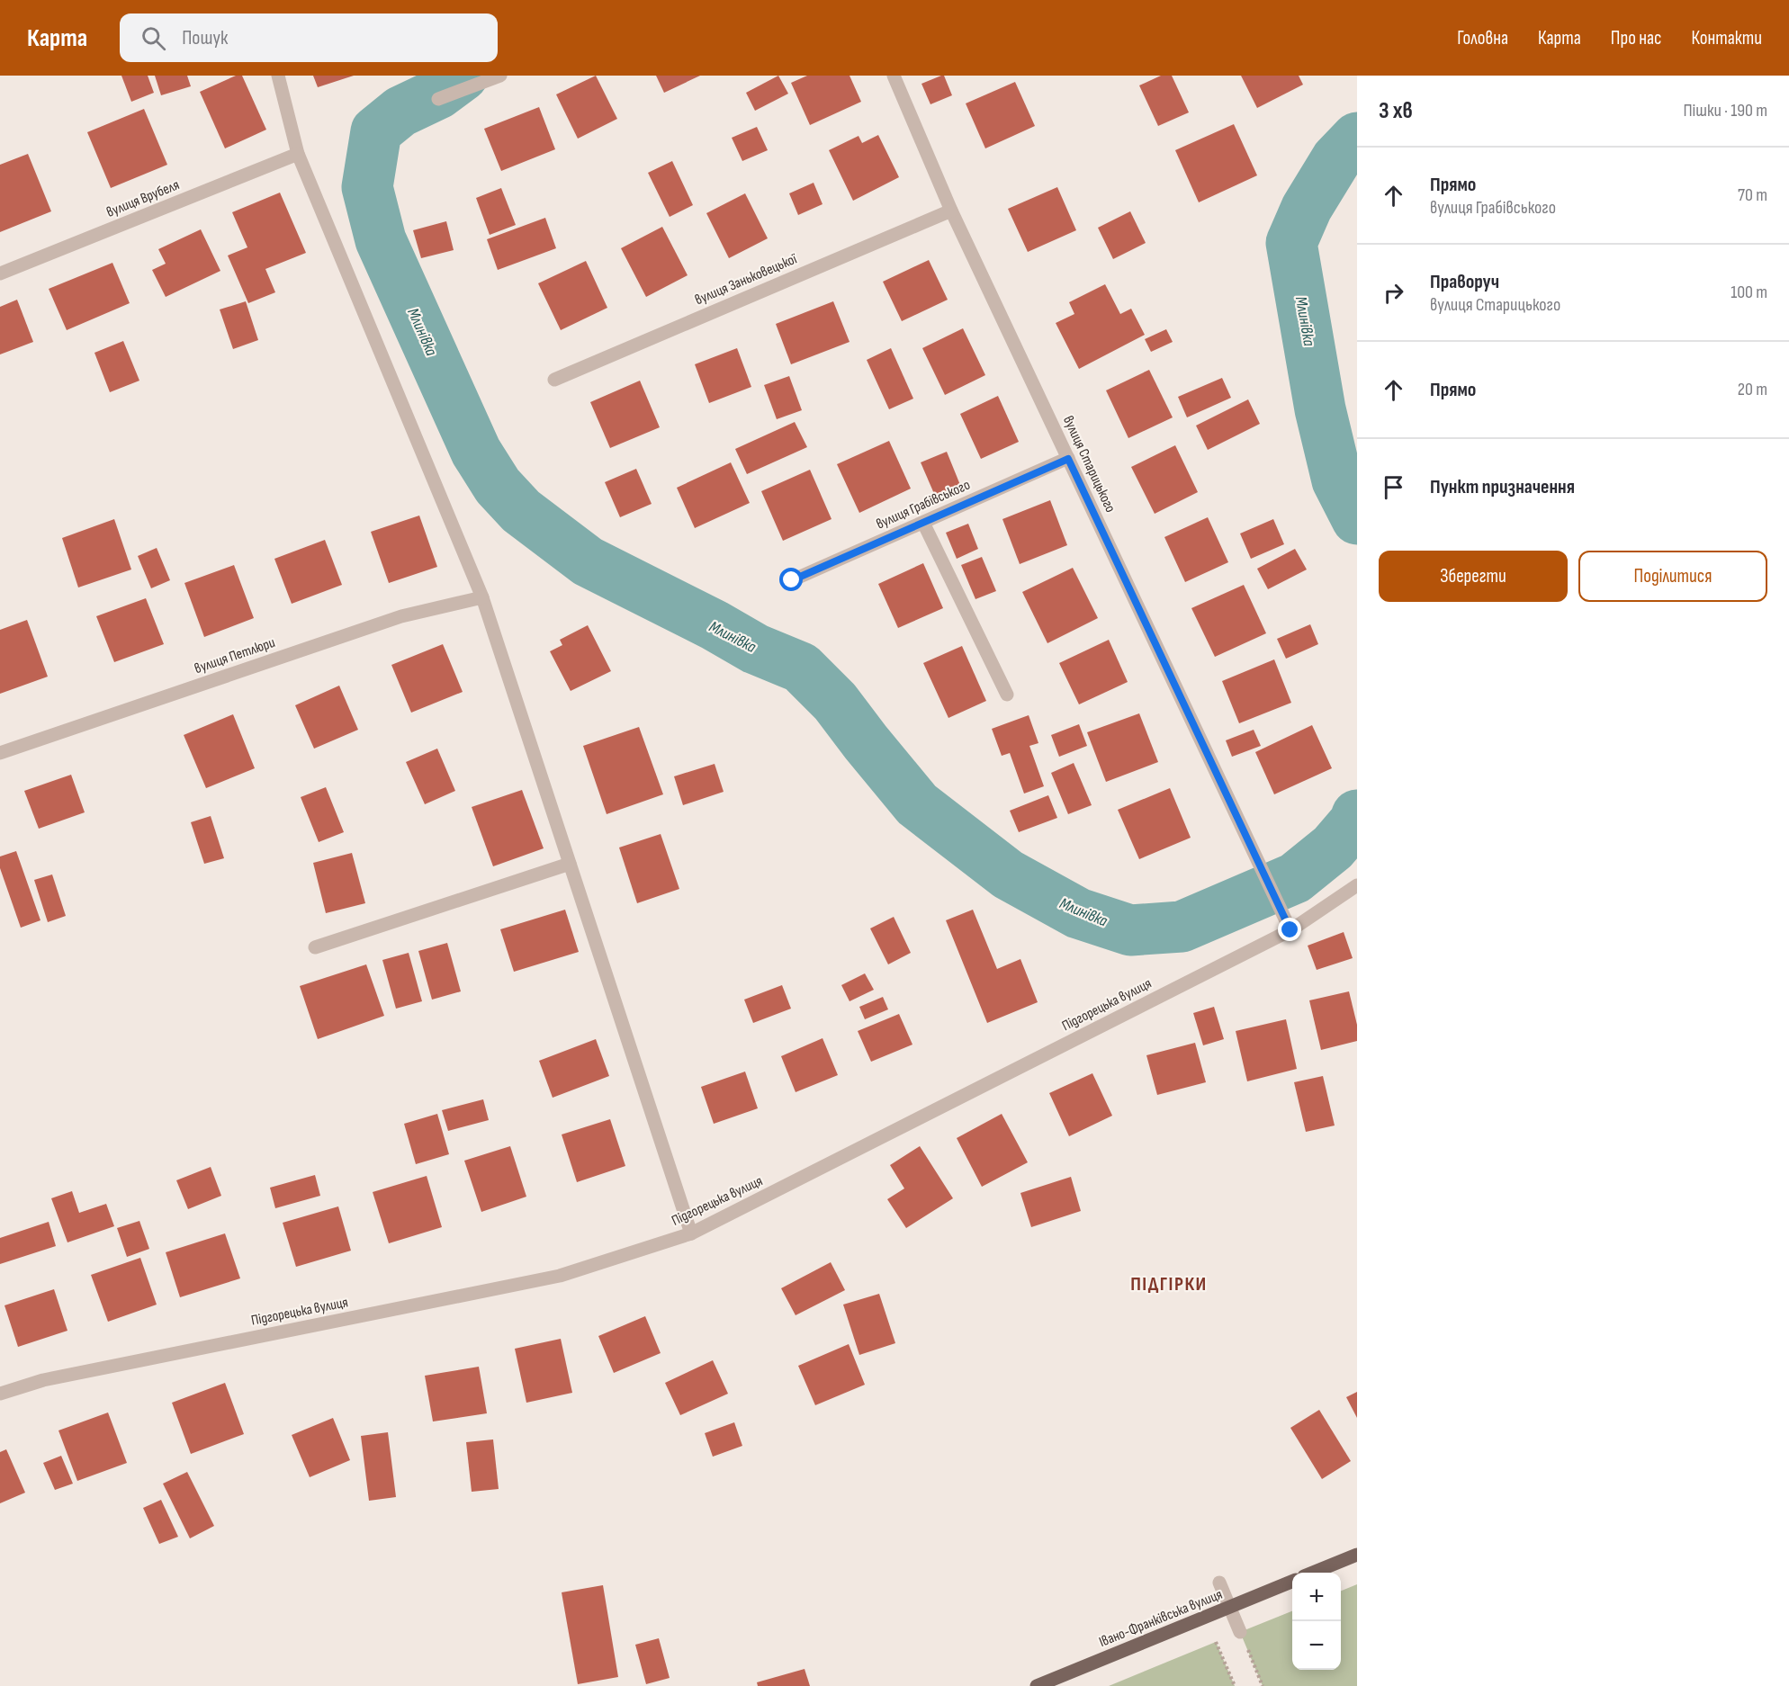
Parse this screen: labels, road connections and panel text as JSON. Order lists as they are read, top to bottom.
{
  "streets": {
    "main road": ["Івано-Франківська вулиця"],
    "street": [
      "вулиця Врубеля",
      "вулиця Заньковецької",
      "вулиця Старицького",
      "вулиця Грабівського",
      "вулиця Петлюри",
      "Підгорецька вулиця"
    ]
  },
  "crossings": [
    ["вулиця Заньковецької", "вулиця Старицького"],
    ["вулиця Старицького", "вулиця Грабівського"],
    ["вулиця Старицького", "Підгорецька вулиця"]
  ],
  "districts": ["ПІДГІРКИ"],
  "water": ["Млинівка"],
  "page": {
    "header": "Карта",
    "search": "Пошук",
    "nav": [
      "Головна",
      "Карта",
      "Про нас",
      "Контакти"
    ],
    "heading": ["3 хв", "Пішки · 190 m"],
    "list": [
      ["Прямо", "вулиця Грабівського", "70 m"],
      ["Праворуч", "вулиця Старицького", "100 m"],
      ["Прямо", "20 m"],
      "Пункт призначення"
    ],
    "buttons": ["Зберегти", "Поділитися"],
    "map_buttons": ["+", "−"]
  }
}
